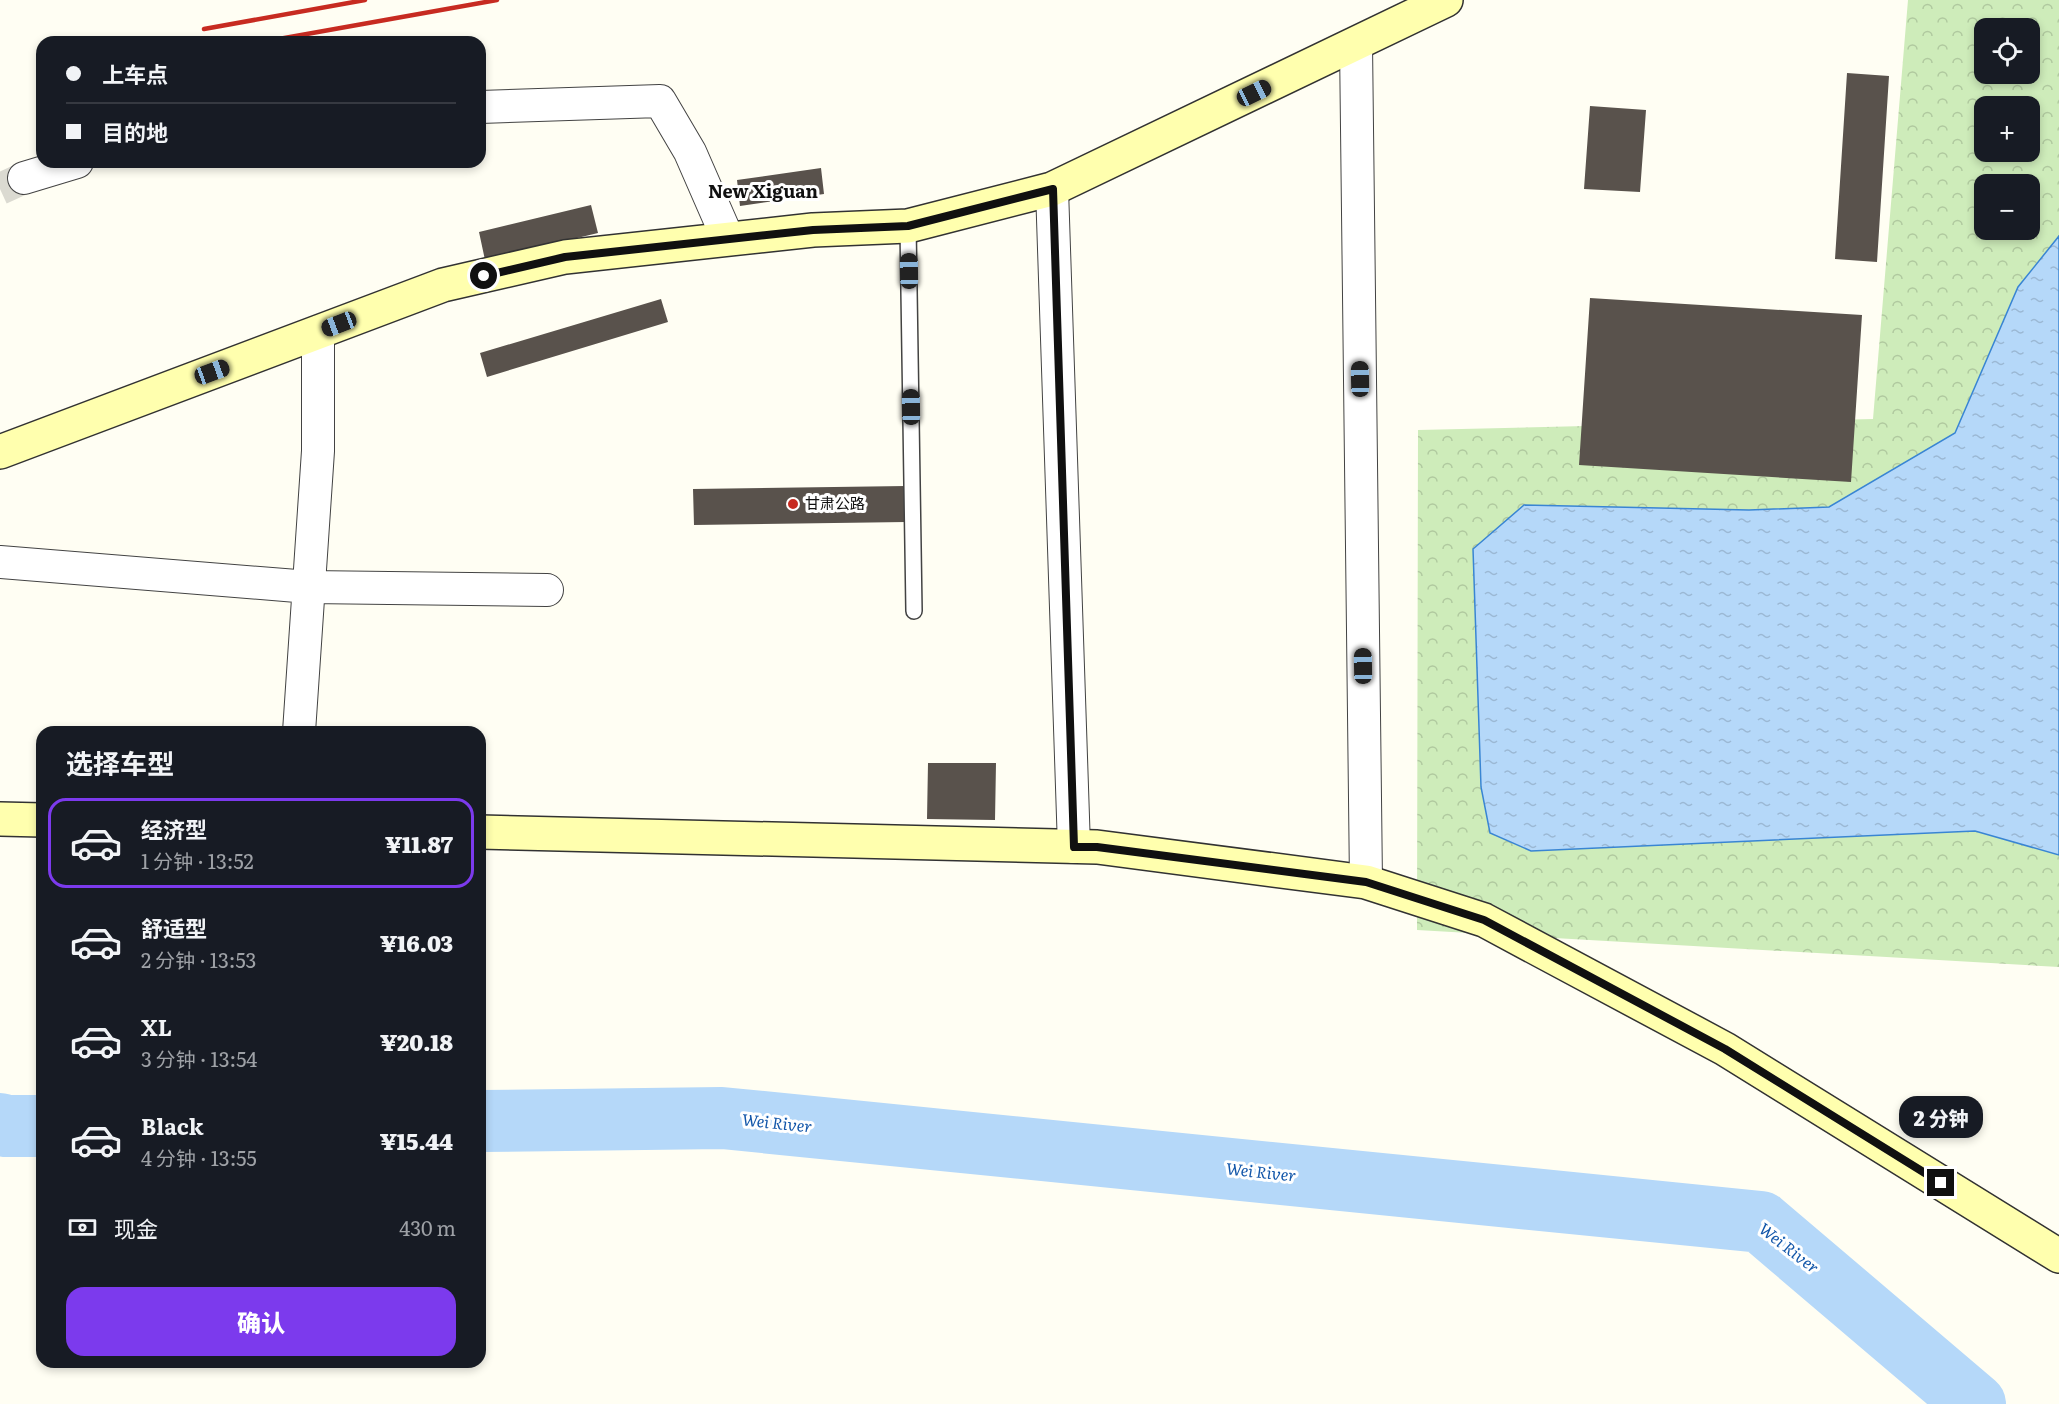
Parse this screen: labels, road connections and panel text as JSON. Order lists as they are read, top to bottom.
{
  "districts": ["New Xiguan"],
  "water": ["Wei River"],
  "places": ["甘肃公路"],
  "page": {
    "map_buttons": ["+", "−"],
    "banner": ["上车点", "目的地"],
    "heading": "选择车型",
    "list": [
      {
        "name": "经济型",
        "note": "1 分钟 · 13:52",
        "value": "¥11.87"
      },
      {
        "name": "舒适型",
        "note": "2 分钟 · 13:53",
        "value": "¥16.03"
      },
      {
        "name": "XL",
        "note": "3 分钟 · 13:54",
        "value": "¥20.18"
      },
      {
        "name": "Black",
        "note": "4 分钟 · 13:55",
        "value": "¥15.44"
      }
    ],
    "bubble": "2 分钟",
    "pay": ["现金", "430 m"],
    "buttons": "确认"
  }
}
